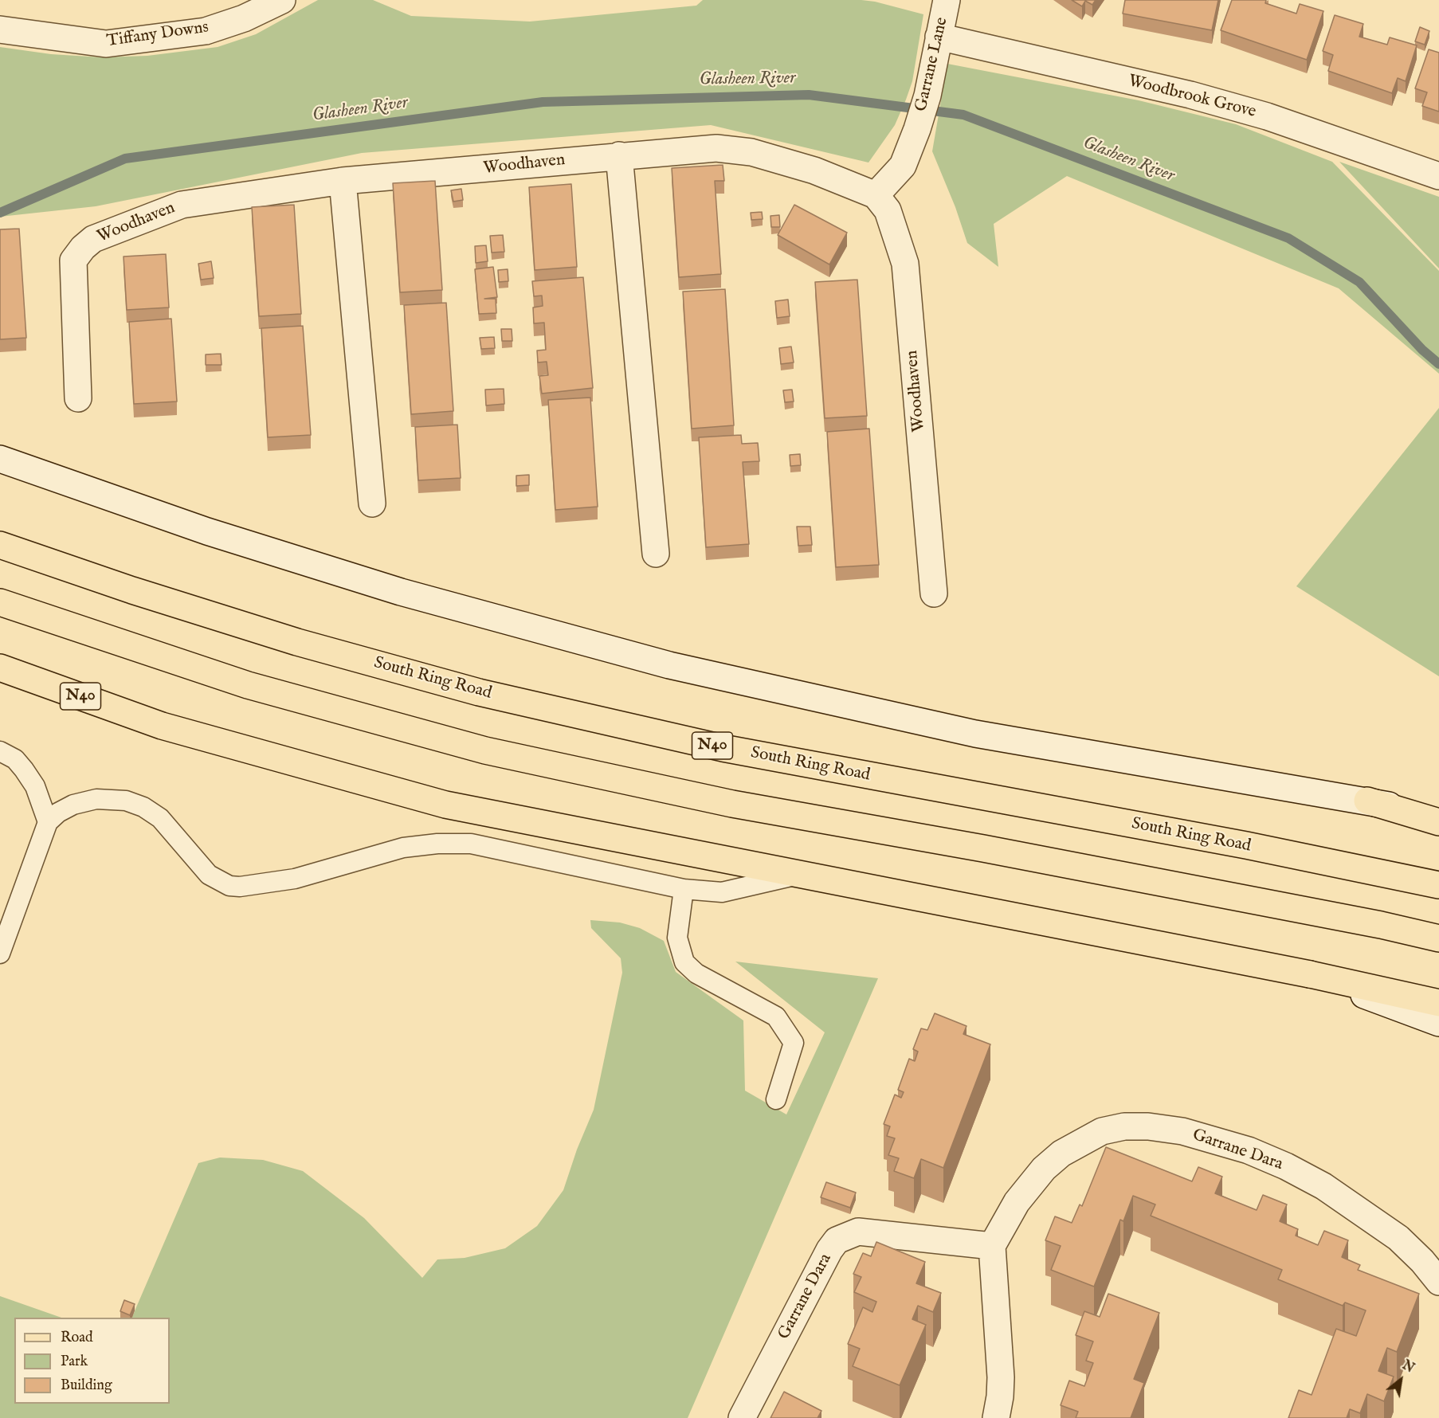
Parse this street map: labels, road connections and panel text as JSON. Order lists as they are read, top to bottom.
{
  "streets": {
    "main road": ["South Ring Road", "N40"],
    "street": [
      "Tiffany Downs",
      "Garrane Lane",
      "Woodbrook Grove",
      "Woodhaven",
      "Garrane Dara"
    ]
  },
  "crossings": [
    ["Garrane Lane", "Woodbrook Grove"],
    ["Garrane Lane", "Woodhaven"]
  ],
  "water": ["Glasheen River"],
  "legend": ["Road", "Park", "Building"],
  "north": "top right"
}
